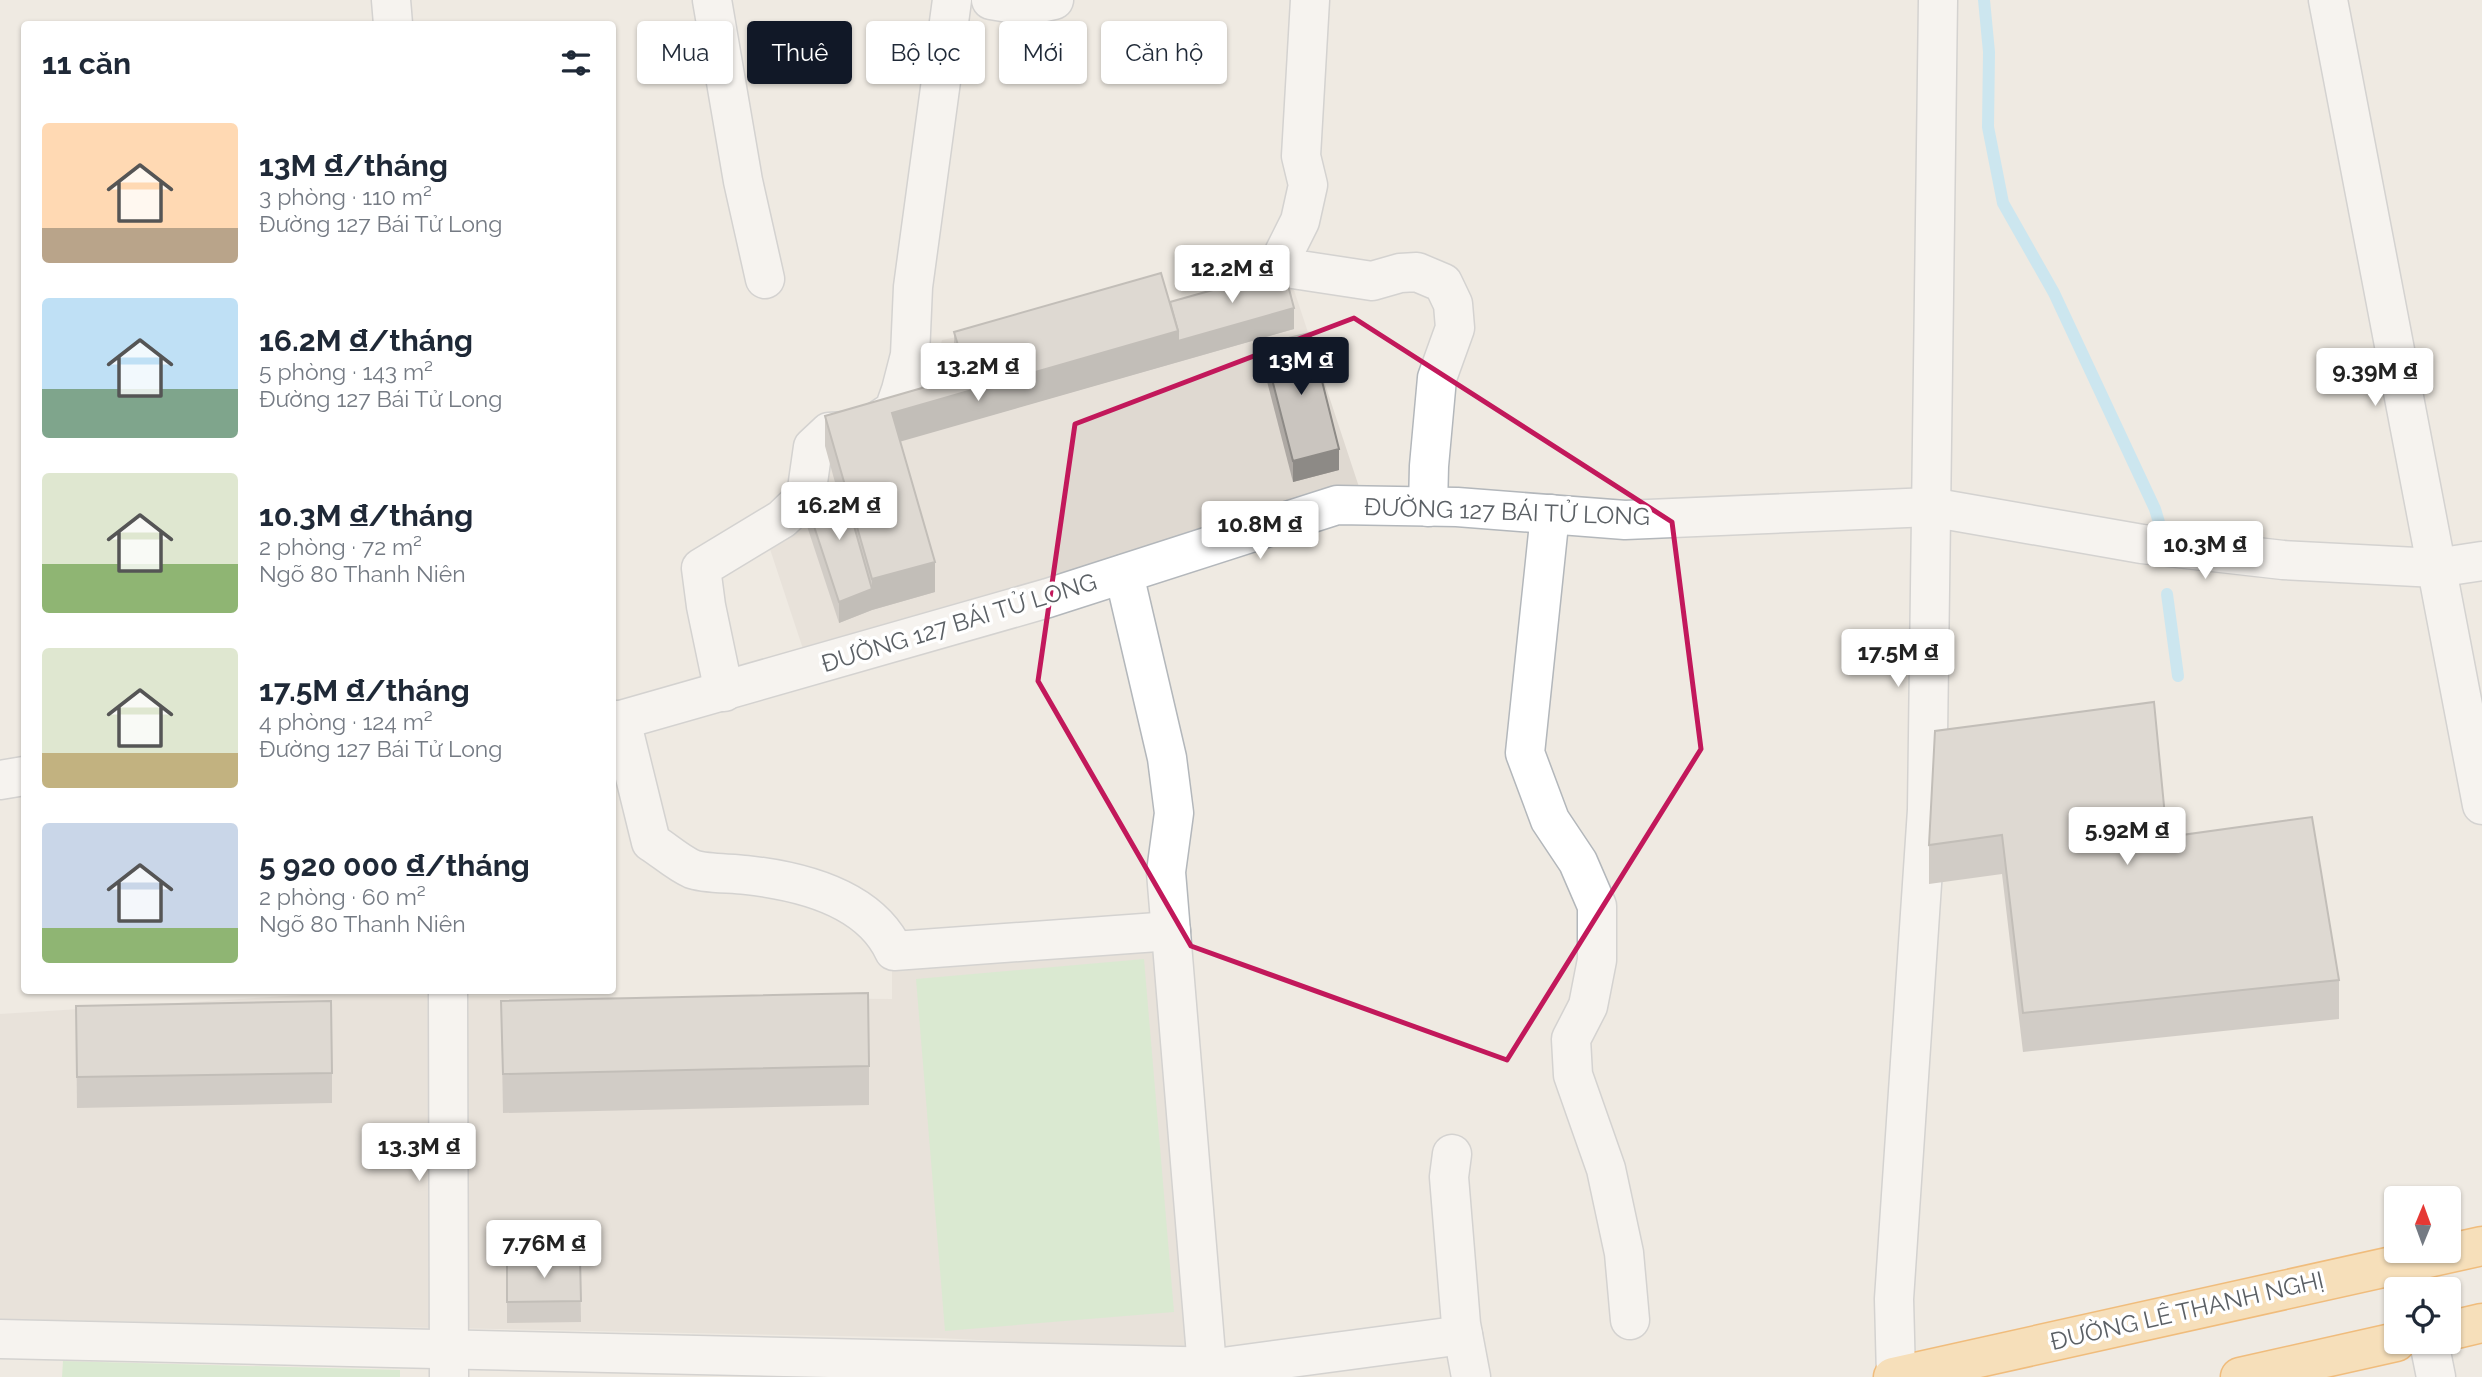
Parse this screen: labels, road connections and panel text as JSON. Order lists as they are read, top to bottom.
{
  "streets": {
    "highway": ["ĐƯỜNG LÊ THANH NGHỊ"],
    "street": ["ĐƯỜNG 127 BÁI TỬ LONG"]
  },
  "north": "top",
  "page": {
    "chip": [
      "Mua",
      "Thuê",
      "Bộ lọc",
      "Mới",
      "Căn hộ"
    ],
    "heading": "11 căn",
    "list": [
      {
        "name": "13M ₫/tháng",
        "note": "3 phòng · 110 m² · Đường 127 Bái Tử Long"
      },
      {
        "name": "16.2M ₫/tháng",
        "note": "5 phòng · 143 m² · Đường 127 Bái Tử Long"
      },
      {
        "name": "10.3M ₫/tháng",
        "note": "2 phòng · 72 m² · Ngõ 80 Thanh Niên"
      },
      {
        "name": "17.5M ₫/tháng",
        "note": "4 phòng · 124 m² · Đường 127 Bái Tử Long"
      },
      {
        "name": "5 920 000 ₫/tháng",
        "note": "2 phòng · 60 m² · Ngõ 80 Thanh Niên"
      }
    ],
    "price": [
      "12.2M ₫",
      "13M ₫",
      "13.2M ₫",
      "9.39M ₫",
      "16.2M ₫",
      "10.8M ₫",
      "10.3M ₫",
      "17.5M ₫",
      "5.92M ₫",
      "13.3M ₫",
      "7.76M ₫"
    ]
  }
}
